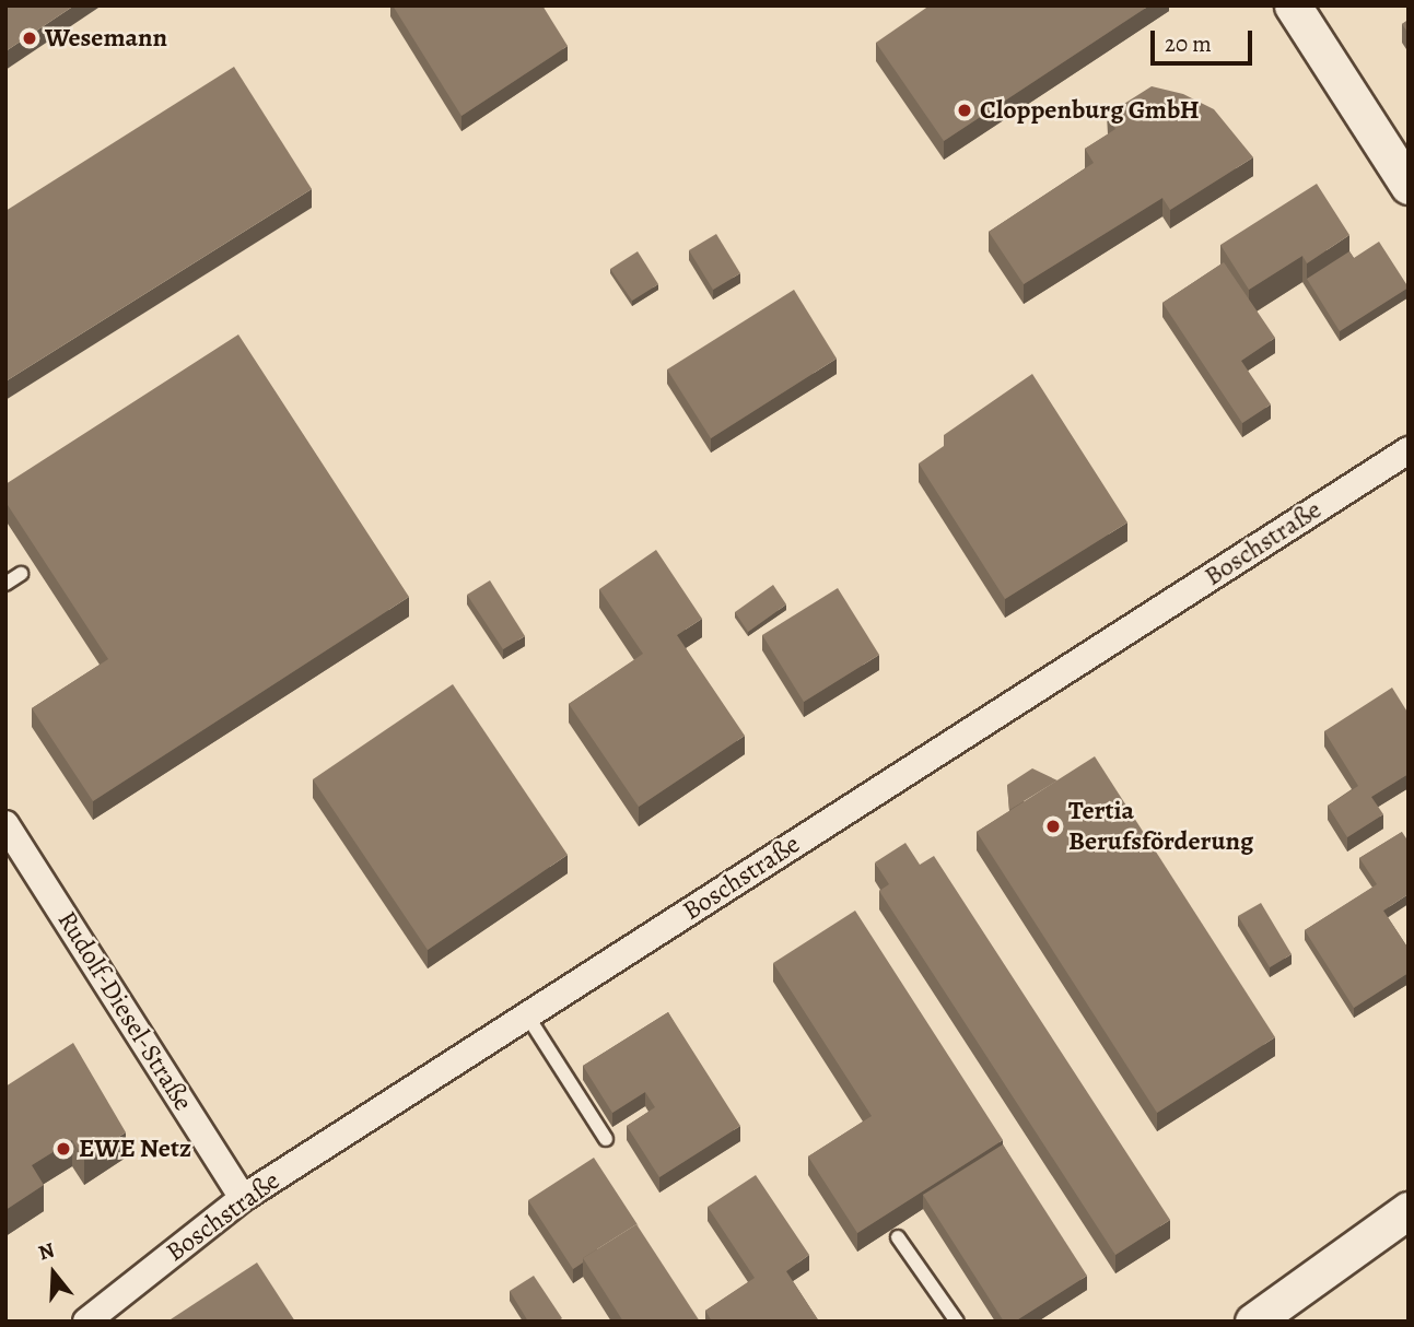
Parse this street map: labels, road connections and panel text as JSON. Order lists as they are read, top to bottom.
{
  "streets": {
    "street": ["Boschstraße", "Rudolf-Diesel-Straße"]
  },
  "crossings": [
    ["Boschstraße", "Rudolf-Diesel-Straße"]
  ],
  "places": [
    "Wesemann",
    "Cloppenburg GmbH",
    "Tertia Berufsförderung",
    "EWE Netz"
  ],
  "scale_bar": "20 m",
  "north": "top"
}
